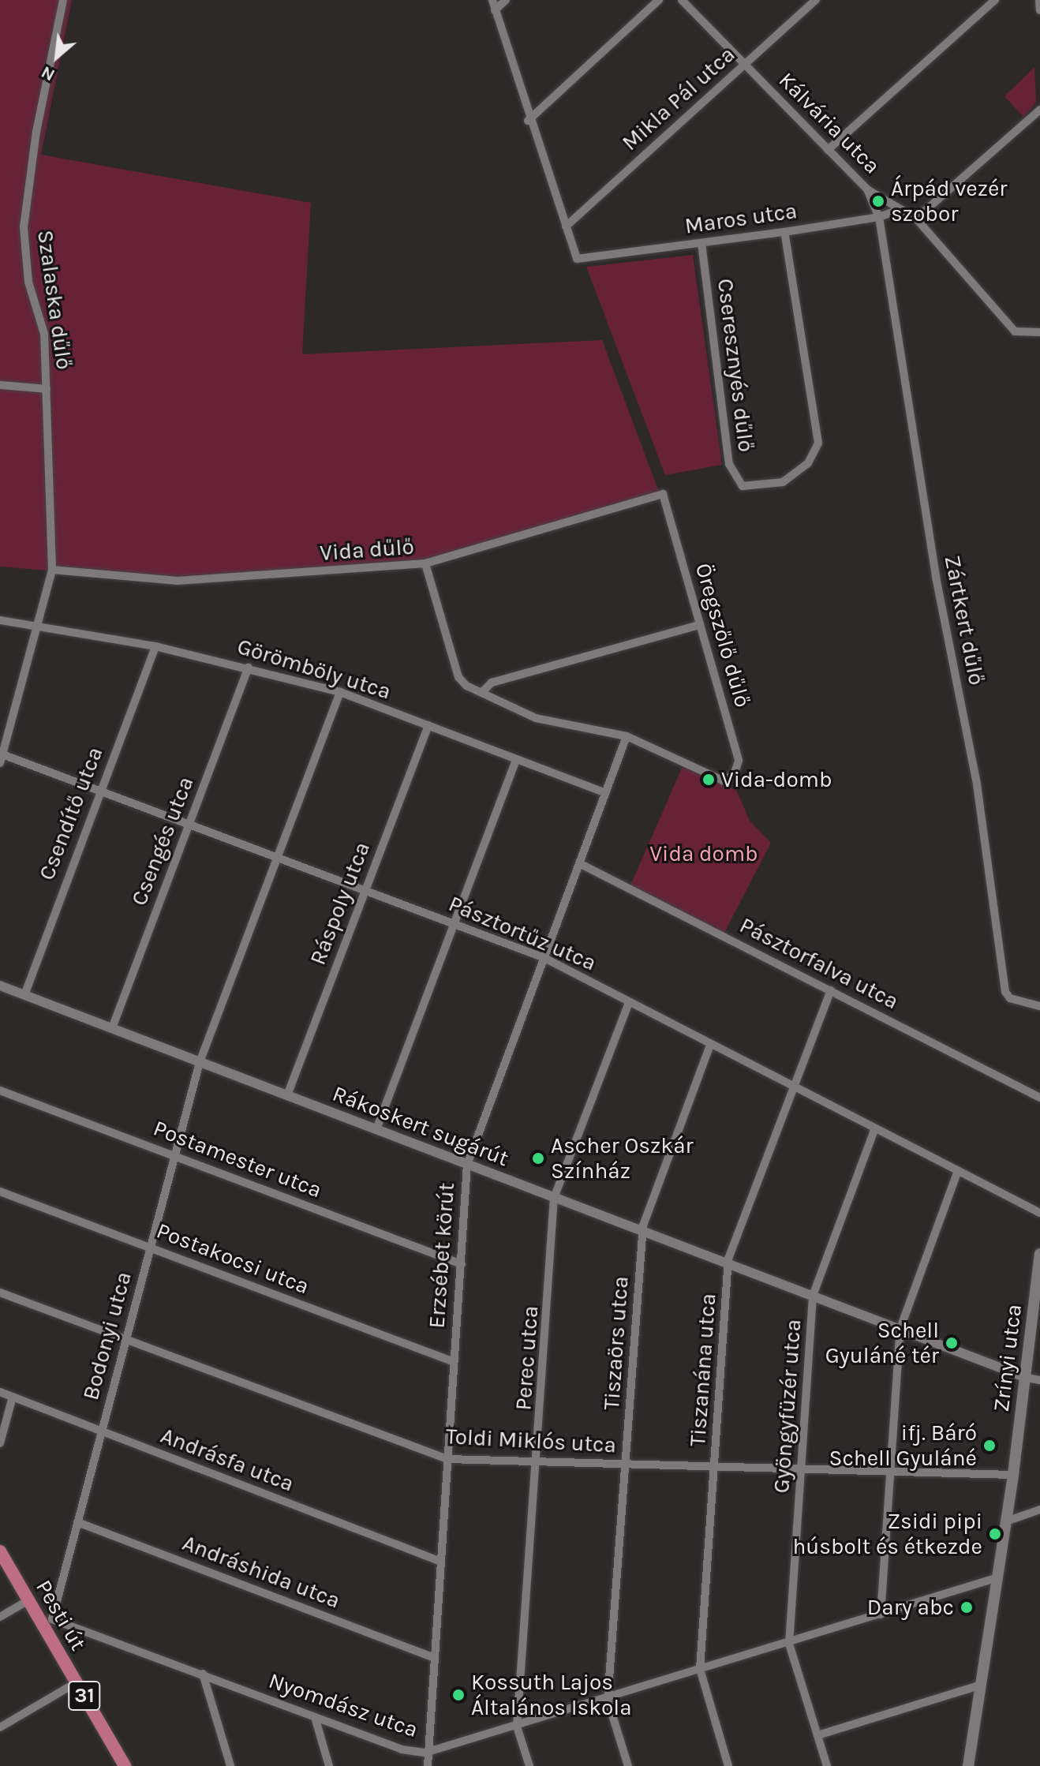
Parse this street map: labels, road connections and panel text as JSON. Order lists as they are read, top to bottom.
{
  "streets": {
    "main road": ["Zrínyi utca", "Pesti út", "31"],
    "street": [
      "Mikla Pál utca",
      "Kálvária utca",
      "Maros utca",
      "Szalaska dűlő",
      "Cseresznyés dűlő",
      "Vida dűlő",
      "Zártkert dűlő",
      "Öregszőlő dűlő",
      "Görömböly utca",
      "Csendítő utca",
      "Csengés utca",
      "Ráspoly utca",
      "Pásztortűz utca",
      "Pásztorfalva utca",
      "Rákoskert sugárút",
      "Postamester utca",
      "Erzsébet körút",
      "Postakocsi utca",
      "Bodonyi utca",
      "Tiszaörs utca",
      "Perec utca",
      "Tiszanána utca",
      "Gyöngyfüzér utca",
      "Toldi Miklós utca",
      "Andrásfa utca",
      "Andráshida utca",
      "Nyomdász utca"
    ]
  },
  "crossings": [
    ["Mikla Pál utca", "Kálvária utca"],
    ["Mikla Pál utca", "Maros utca"],
    ["Kálvária utca", "Maros utca"],
    ["Maros utca", "Cseresznyés dűlő"],
    ["Maros utca", "Zártkert dűlő"],
    ["Szalaska dűlő", "Vida dűlő"],
    ["Szalaska dűlő", "Görömböly utca"],
    ["Szalaska dűlő", "Pásztortűz utca"],
    ["Vida dűlő", "Öregszőlő dűlő"],
    ["Vida dűlő", "Erzsébet körút"],
    ["Görömböly utca", "Csendítő utca"],
    ["Görömböly utca", "Csengés utca"],
    ["Görömböly utca", "Ráspoly utca"],
    ["Görömböly utca", "Erzsébet körút"],
    ["Görömböly utca", "Bodonyi utca"],
    ["Csendítő utca", "Pásztortűz utca"],
    ["Csendítő utca", "Rákoskert sugárút"],
    ["Csengés utca", "Pásztortűz utca"],
    ["Csengés utca", "Rákoskert sugárút"],
    ["Ráspoly utca", "Pásztortűz utca"],
    ["Ráspoly utca", "Rákoskert sugárút"],
    ["Pásztortűz utca", "Erzsébet körút"],
    ["Pásztortűz utca", "Bodonyi utca"],
    ["Pásztortűz utca", "Tiszaörs utca"],
    ["Pásztortűz utca", "Perec utca"],
    ["Pásztortűz utca", "Tiszanána utca"],
    ["Pásztortűz utca", "Gyöngyfüzér utca"],
    ["Pásztorfalva utca", "Erzsébet körút"],
    ["Pásztorfalva utca", "Tiszanána utca"],
    ["Rákoskert sugárút", "Erzsébet körút"],
    ["Rákoskert sugárút", "Bodonyi utca"],
    ["Rákoskert sugárút", "Tiszaörs utca"],
    ["Rákoskert sugárút", "Perec utca"],
    ["Rákoskert sugárút", "Zrínyi utca"],
    ["Rákoskert sugárút", "Tiszanána utca"],
    ["Rákoskert sugárút", "Gyöngyfüzér utca"],
    ["Postamester utca", "Erzsébet körút"],
    ["Postamester utca", "Bodonyi utca"],
    ["Erzsébet körút", "Postakocsi utca"],
    ["Erzsébet körút", "Toldi Miklós utca"],
    ["Erzsébet körút", "Andrásfa utca"],
    ["Erzsébet körút", "Andráshida utca"],
    ["Erzsébet körút", "Nyomdász utca"],
    ["Postakocsi utca", "Bodonyi utca"],
    ["Bodonyi utca", "Toldi Miklós utca"],
    ["Bodonyi utca", "Andrásfa utca"],
    ["Bodonyi utca", "Andráshida utca"],
    ["Bodonyi utca", "Pesti út"],
    ["Bodonyi utca", "Nyomdász utca"],
    ["Tiszaörs utca", "Toldi Miklós utca"],
    ["Tiszaörs utca", "Nyomdász utca"],
    ["Perec utca", "Toldi Miklós utca"],
    ["Perec utca", "Nyomdász utca"],
    ["Zrínyi utca", "Toldi Miklós utca"],
    ["Zrínyi utca", "Nyomdász utca"],
    ["Tiszanána utca", "Toldi Miklós utca"],
    ["Tiszanána utca", "Nyomdász utca"],
    ["Gyöngyfüzér utca", "Toldi Miklós utca"],
    ["Gyöngyfüzér utca", "Nyomdász utca"],
    ["Pesti út", "Nyomdász utca"]
  ],
  "parks": ["Vida domb"],
  "places": [
    "Árpád vezér szobor",
    "Vida-domb",
    "Ascher Oszkár Színház",
    "Schell Gyuláné tér",
    "ifj. Báró Schell Gyuláné",
    "Zsidi pipi húsbolt és étkezde",
    "Dary abc",
    "Kossuth Lajos Általános Iskola"
  ],
  "north": "bottom left"
}
